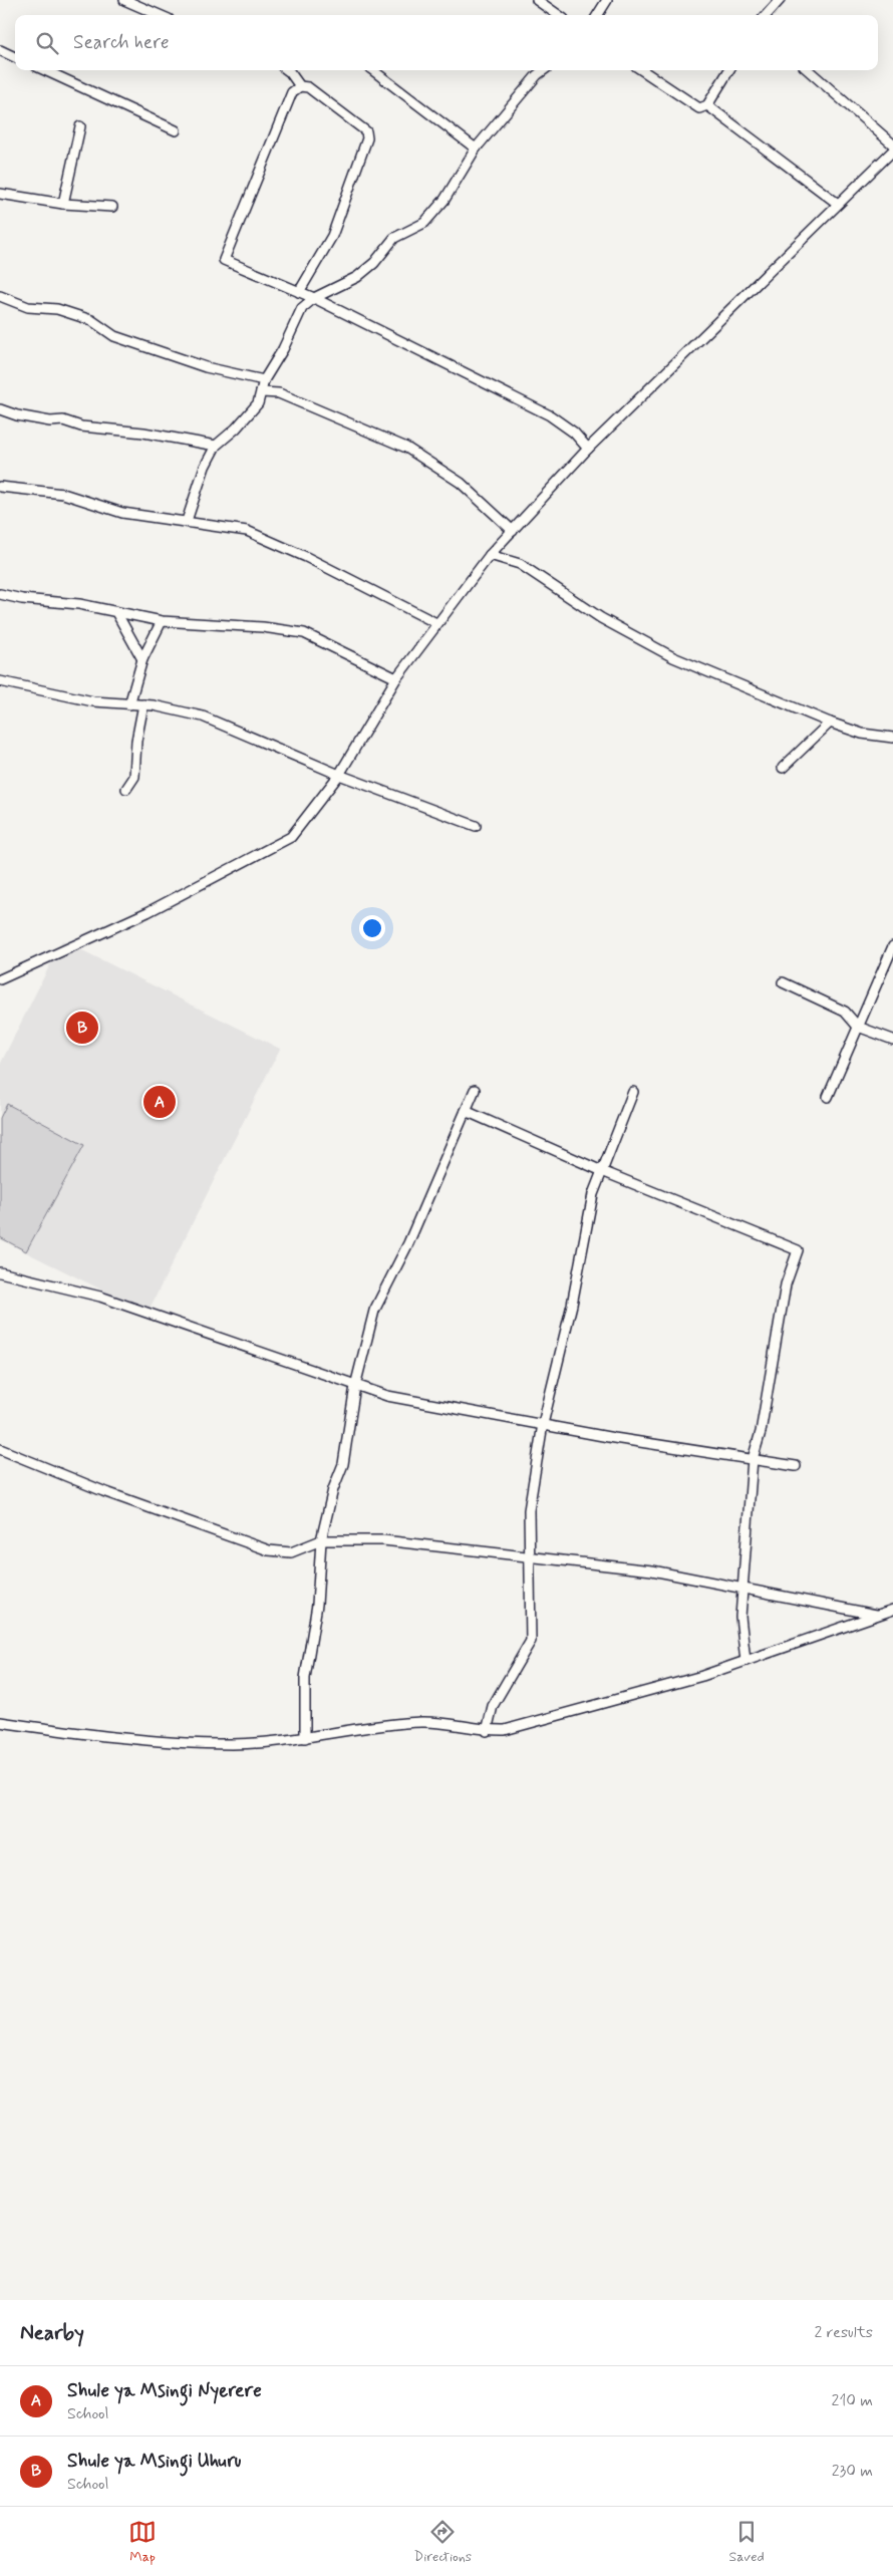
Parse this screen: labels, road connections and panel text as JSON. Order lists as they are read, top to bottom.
{
  "page": {
    "search": "Search here",
    "pins": ["B", "A"],
    "heading": ["Nearby", "2 results"],
    "list": [
      {
        "mark": "A",
        "name": "Shule ya Msingi Nyerere",
        "note": "School",
        "value": "210 m"
      },
      {
        "mark": "B",
        "name": "Shule ya Msingi Uhuru",
        "note": "School",
        "value": "230 m"
      }
    ],
    "nav": ["Map", "Directions", "Saved"]
  }
}
